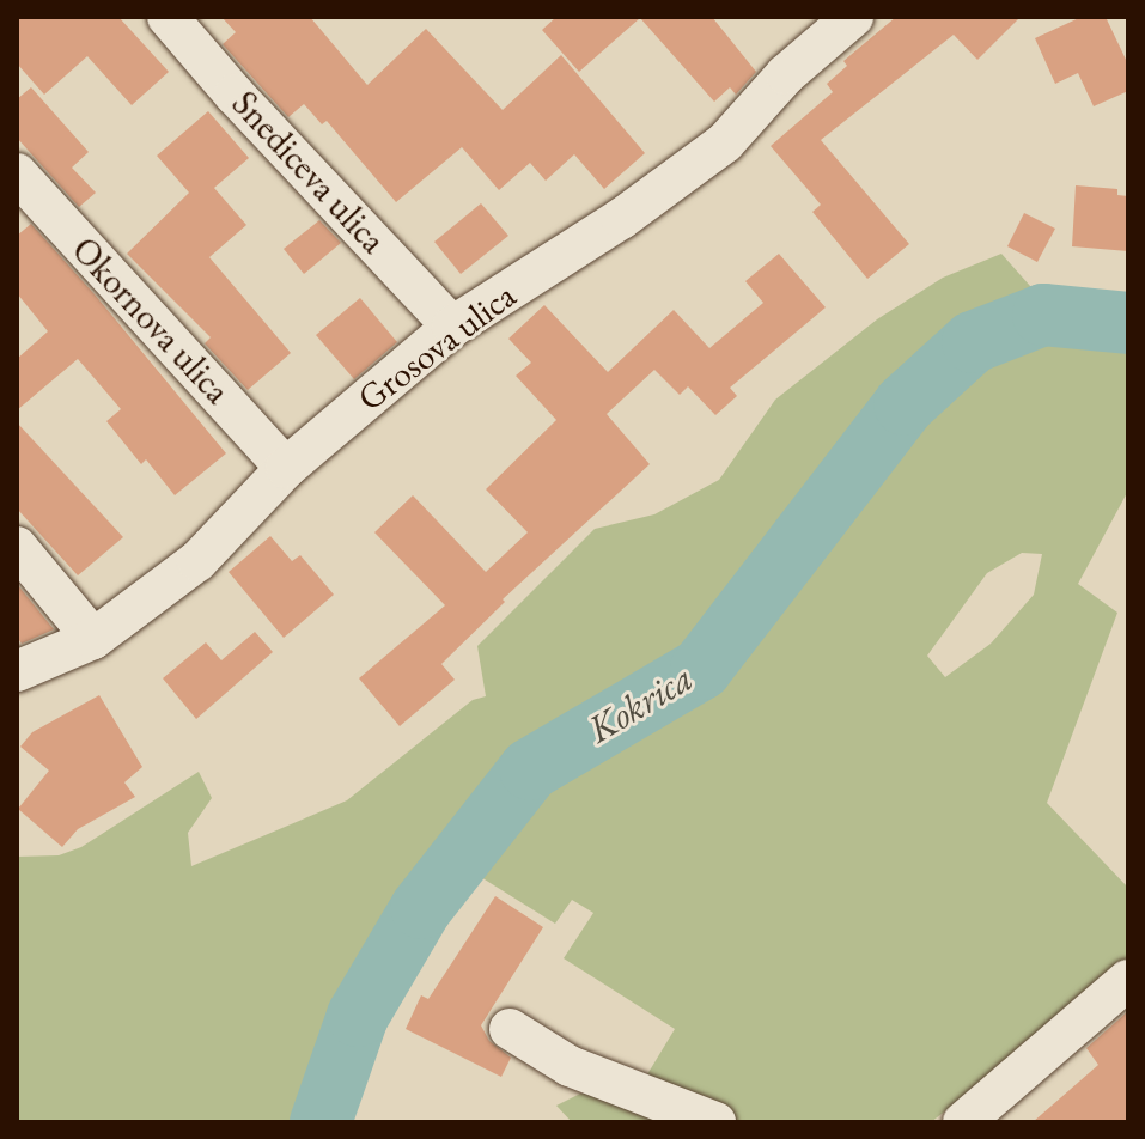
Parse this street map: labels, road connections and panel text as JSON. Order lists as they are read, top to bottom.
{
  "streets": {
    "street": ["Snediceva ulica", "Okornova ulica", "Grosova ulica"]
  },
  "crossings": [
    ["Snediceva ulica", "Grosova ulica"],
    ["Okornova ulica", "Grosova ulica"]
  ],
  "water": ["Kokrica"]
}
